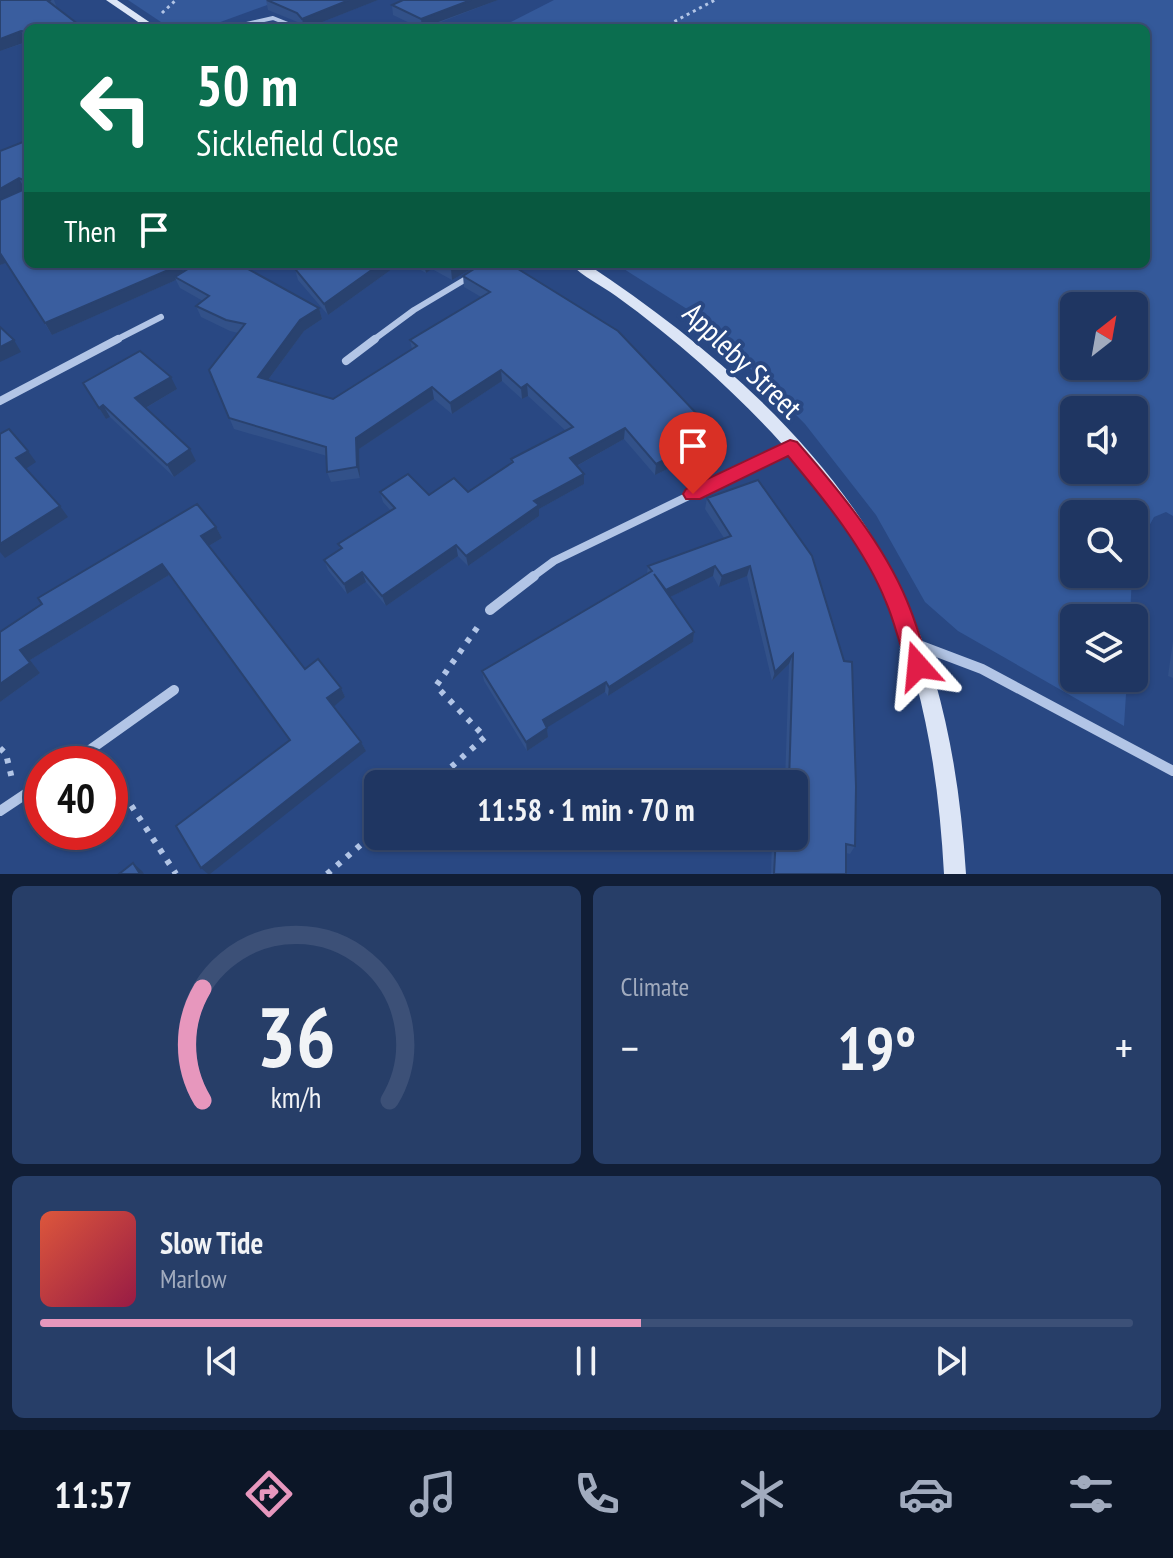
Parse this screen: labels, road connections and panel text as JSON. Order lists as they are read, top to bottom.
{
  "streets": {
    "street": ["Appleby Street"]
  },
  "north": "top right",
  "page": {
    "turn": ["50 m", "Sicklefield Close"],
    "then": "Then",
    "limit": "40",
    "trip": "11:58 · 1 min · 70 m",
    "tile": "Climate",
    "heat": ["−", "19°", "+"],
    "song": ["Slow Tide", "Marlow"],
    "tabs": "11:57",
    "gauge": ["36", "km/h"]
  }
}
